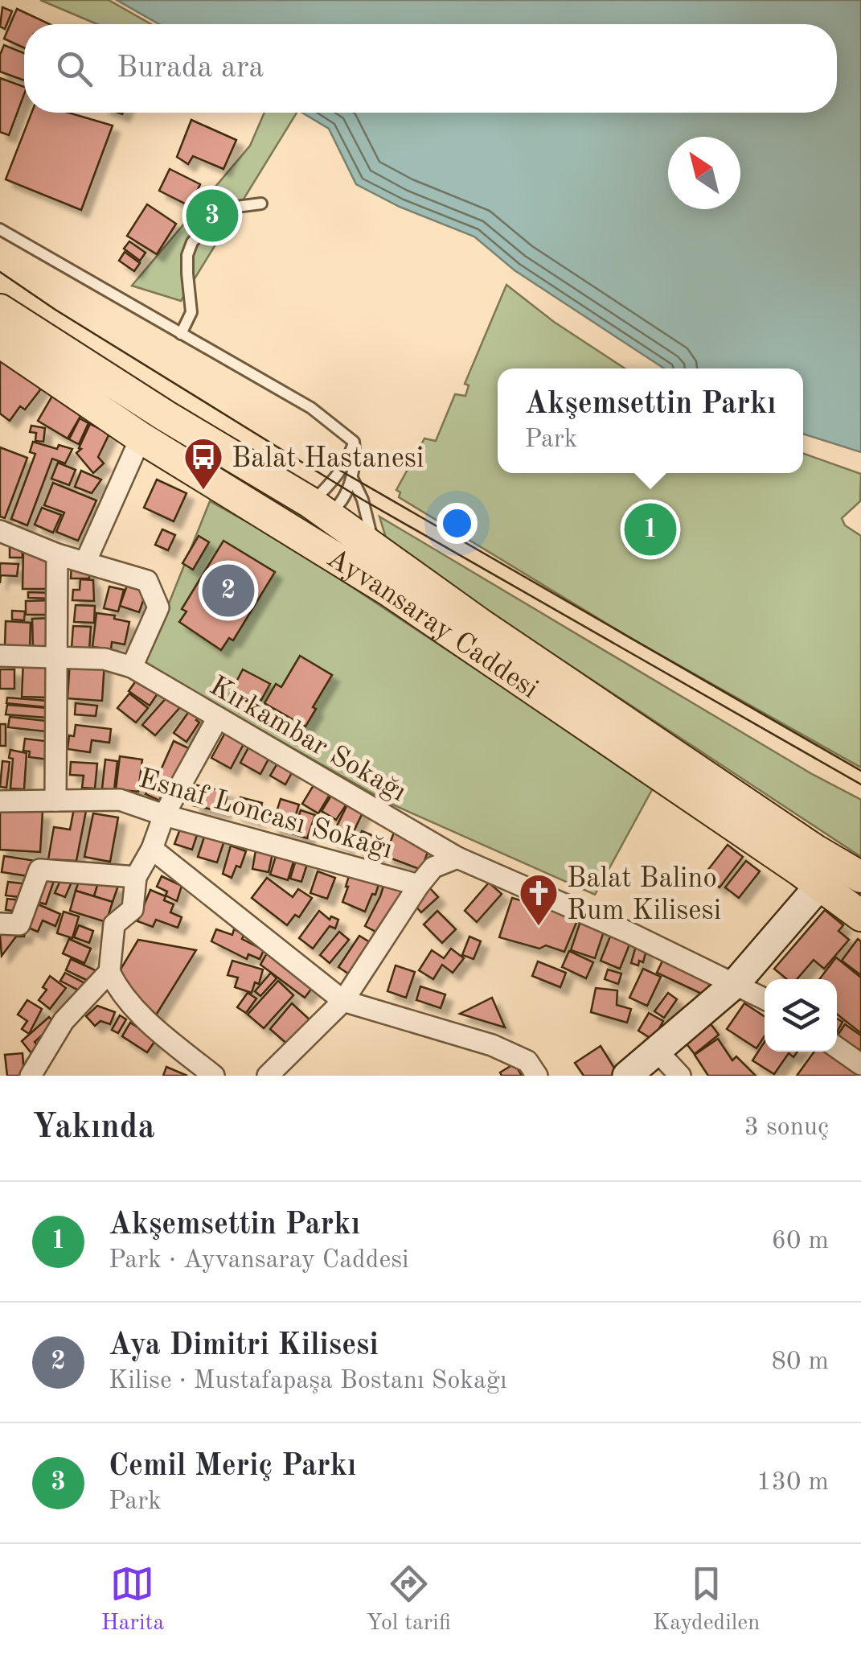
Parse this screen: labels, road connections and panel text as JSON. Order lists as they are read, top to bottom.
{
  "streets": {
    "main road": ["Ayvansaray Caddesi"],
    "street": ["Kırkambar Sokağı", "Esnaf Loncası Sokağı"]
  },
  "places": {
    "bus stop": ["Balat Hastanesi"],
    "church": ["Balat Balino Rum Kilisesi"]
  },
  "north": "top left",
  "page": {
    "search": "Burada ara",
    "pins": ["3", "1", "2"],
    "popup": ["Akşemsettin Parkı", "Park"],
    "heading": ["Yakında", "3 sonuç"],
    "list": [
      {
        "mark": "1",
        "name": "Akşemsettin Parkı",
        "note": "Park · Ayvansaray Caddesi",
        "value": "60 m"
      },
      {
        "mark": "2",
        "name": "Aya Dimitri Kilisesi",
        "note": "Kilise · Mustafapaşa Bostanı Sokağı",
        "value": "80 m"
      },
      {
        "mark": "3",
        "name": "Cemil Meriç Parkı",
        "note": "Park",
        "value": "130 m"
      }
    ],
    "nav": ["Harita", "Yol tarifi", "Kaydedilen"]
  }
}
